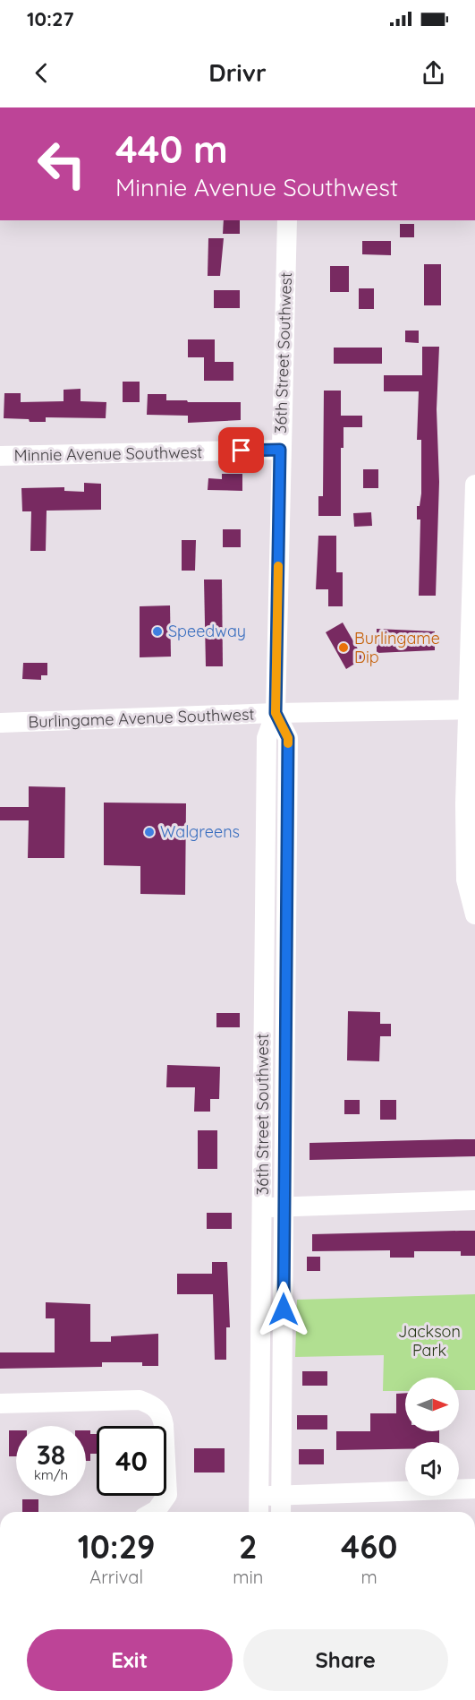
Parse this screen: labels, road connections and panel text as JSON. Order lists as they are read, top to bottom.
{
  "streets": {
    "street": ["36th Street Southwest", "Minnie Avenue Southwest", "Burlingame Avenue Southwest"]
  },
  "crossings": [
    ["36th Street Southwest", "Minnie Avenue Southwest"],
    ["36th Street Southwest", "Burlingame Avenue Southwest"]
  ],
  "parks": ["Jackson Park"],
  "places": ["Speedway", "Burlingame Dip", "Walgreens"],
  "north": "right",
  "page": {
    "status": "10:27",
    "header": "Drivr",
    "turn": ["440 m", "Minnie Avenue Southwest"],
    "speed": "38 km/h",
    "limit": "40",
    "eta": [
      "10:29",
      "Arrival",
      "2",
      "min",
      "460",
      "m"
    ],
    "buttons": ["Exit", "Share"]
  }
}
